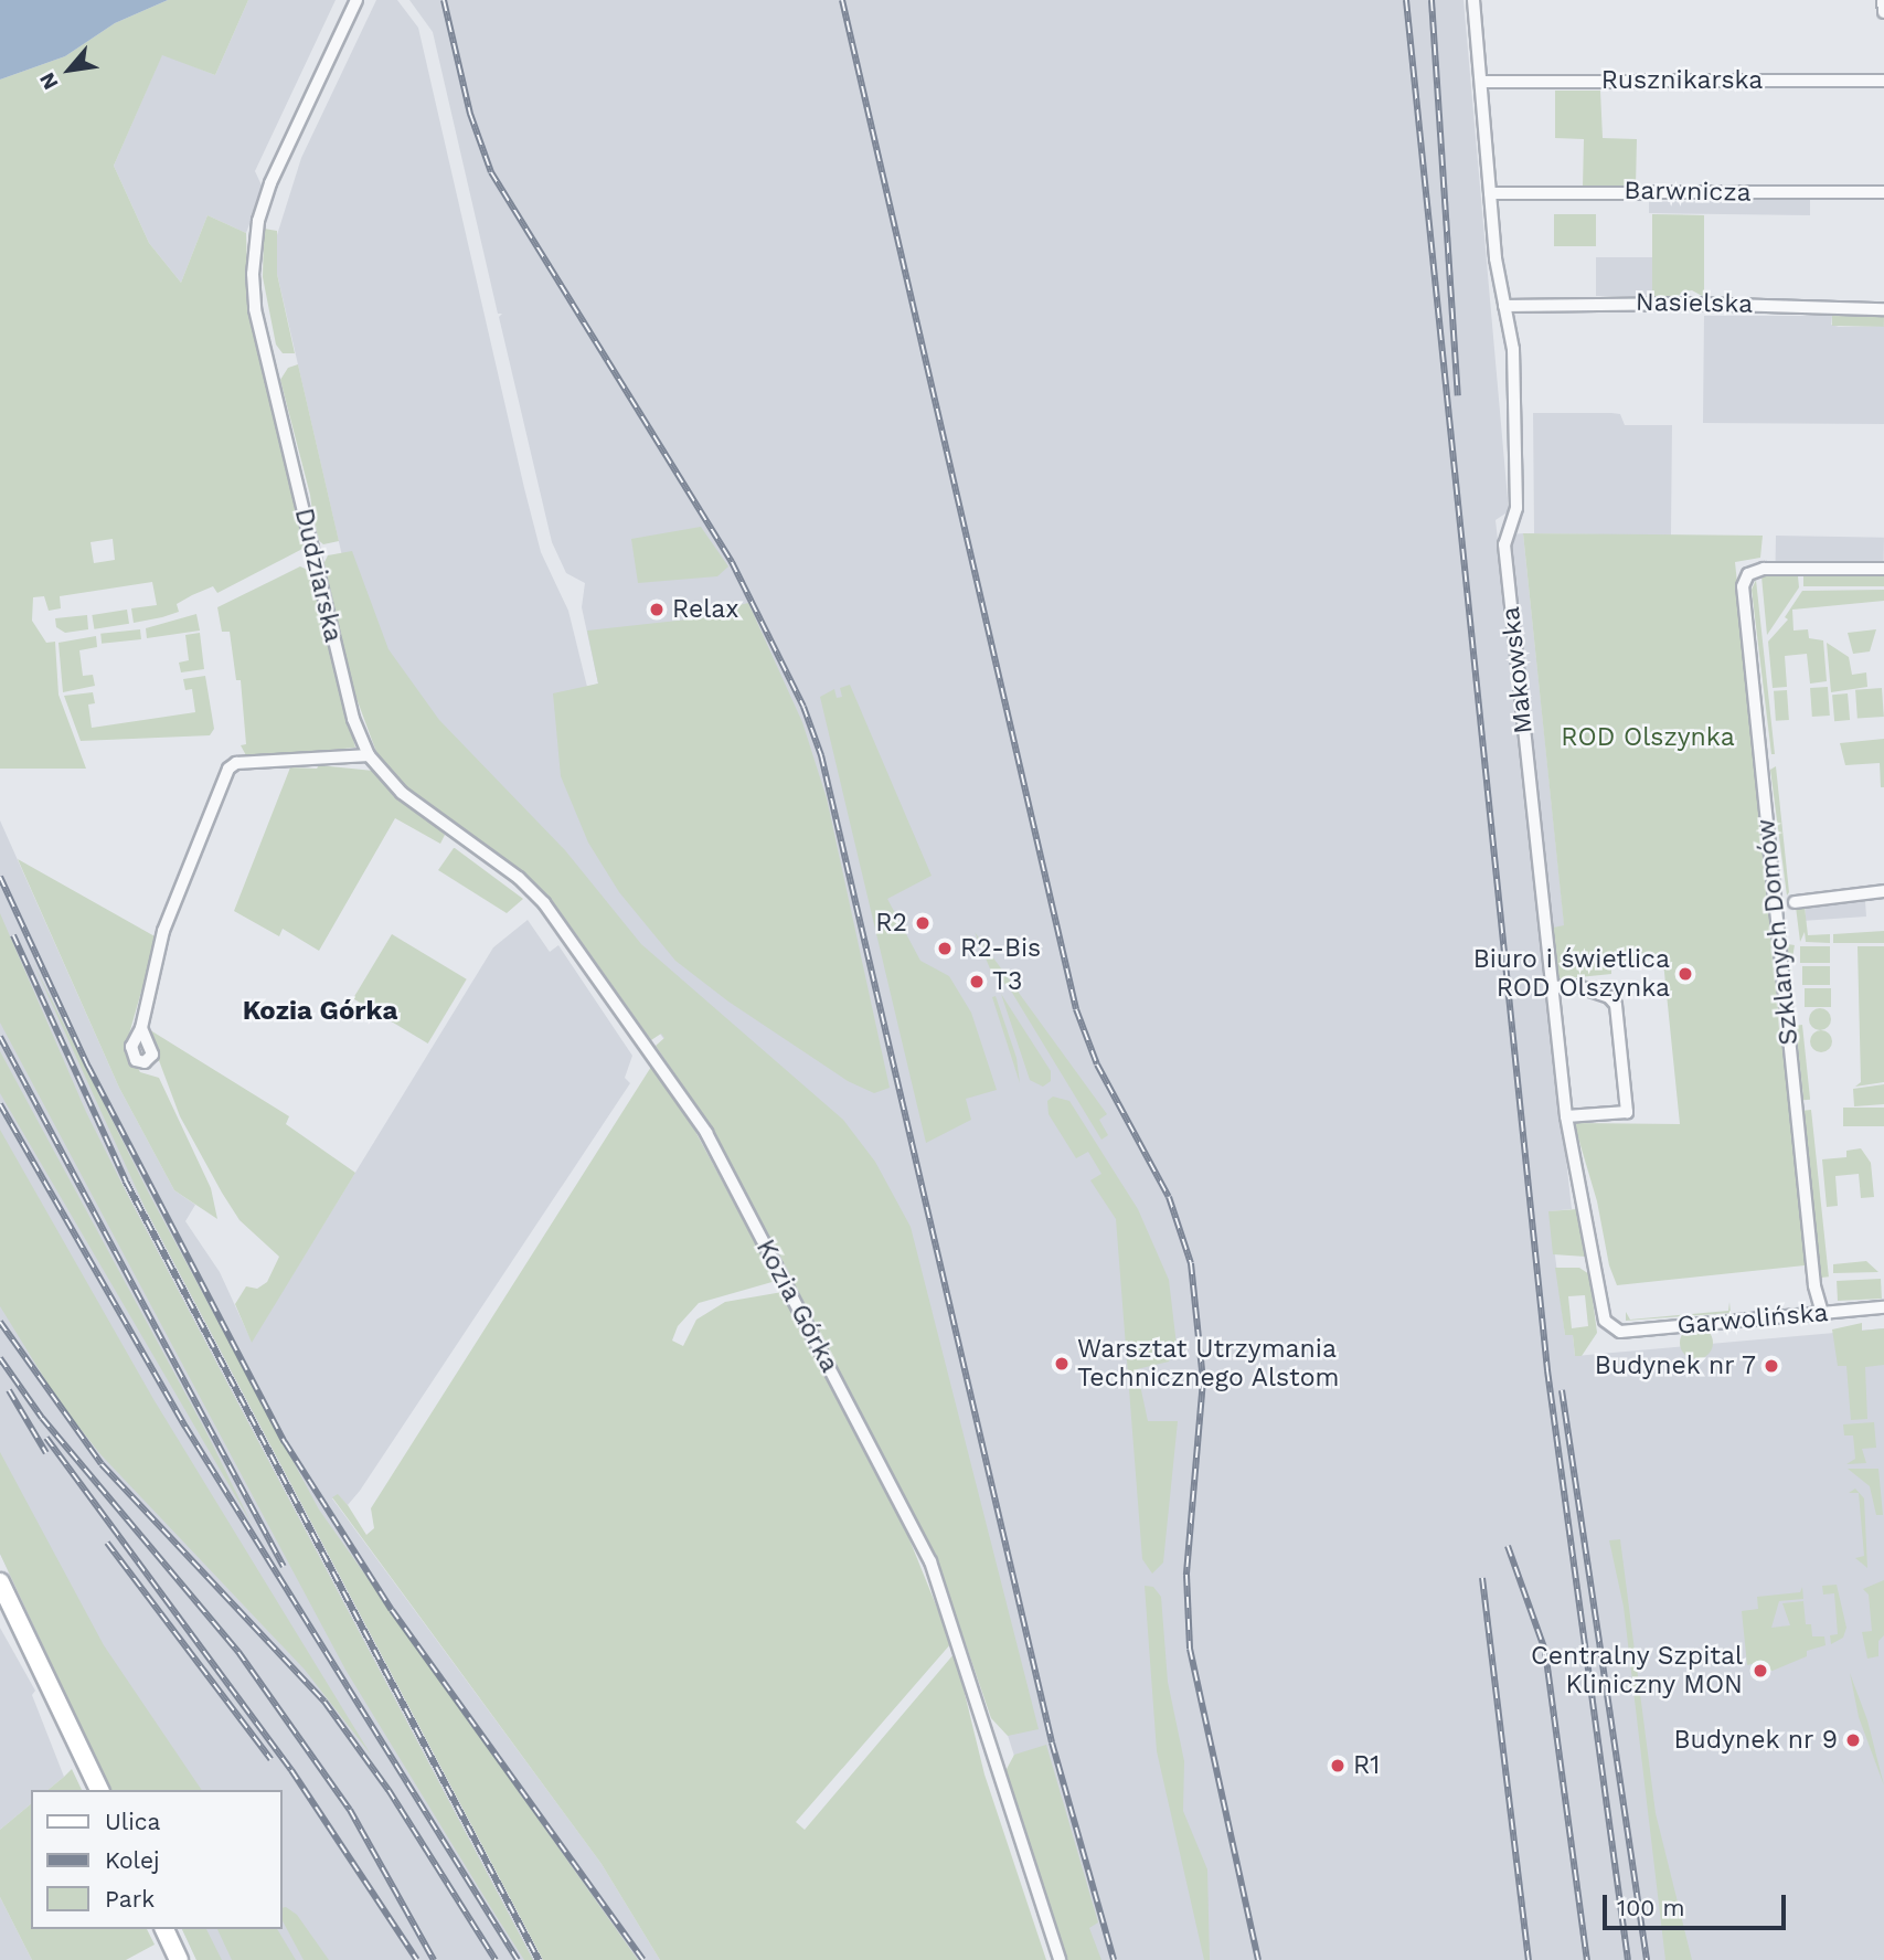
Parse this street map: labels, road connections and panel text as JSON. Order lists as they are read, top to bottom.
{
  "streets": {
    "street": [
      "Rusznikarska",
      "Barwnicza",
      "Nasielska",
      "Dudziarska",
      "Makowska",
      "Szklanych Domów",
      "Kozia Górka",
      "Garwolińska"
    ]
  },
  "crossings": [
    ["Rusznikarska", "Makowska"],
    ["Barwnicza", "Makowska"],
    ["Nasielska", "Makowska"],
    ["Dudziarska", "Kozia Górka"],
    ["Makowska", "Garwolińska"],
    ["Szklanych Domów", "Garwolińska"]
  ],
  "districts": ["Kozia Górka"],
  "parks": ["ROD Olszynka"],
  "places": [
    "Relax",
    "R2",
    "R2-Bis",
    "Biuro i świetlica ROD Olszynka",
    "T3",
    "Warsztat Utrzymania Technicznego Alstom",
    "Budynek nr 7",
    "Centralny Szpital Kliniczny MON",
    "Budynek nr 9",
    "R1"
  ],
  "legend": ["Ulica", "Kolej", "Park"],
  "scale_bar": "100 m",
  "north": "bottom left"
}
